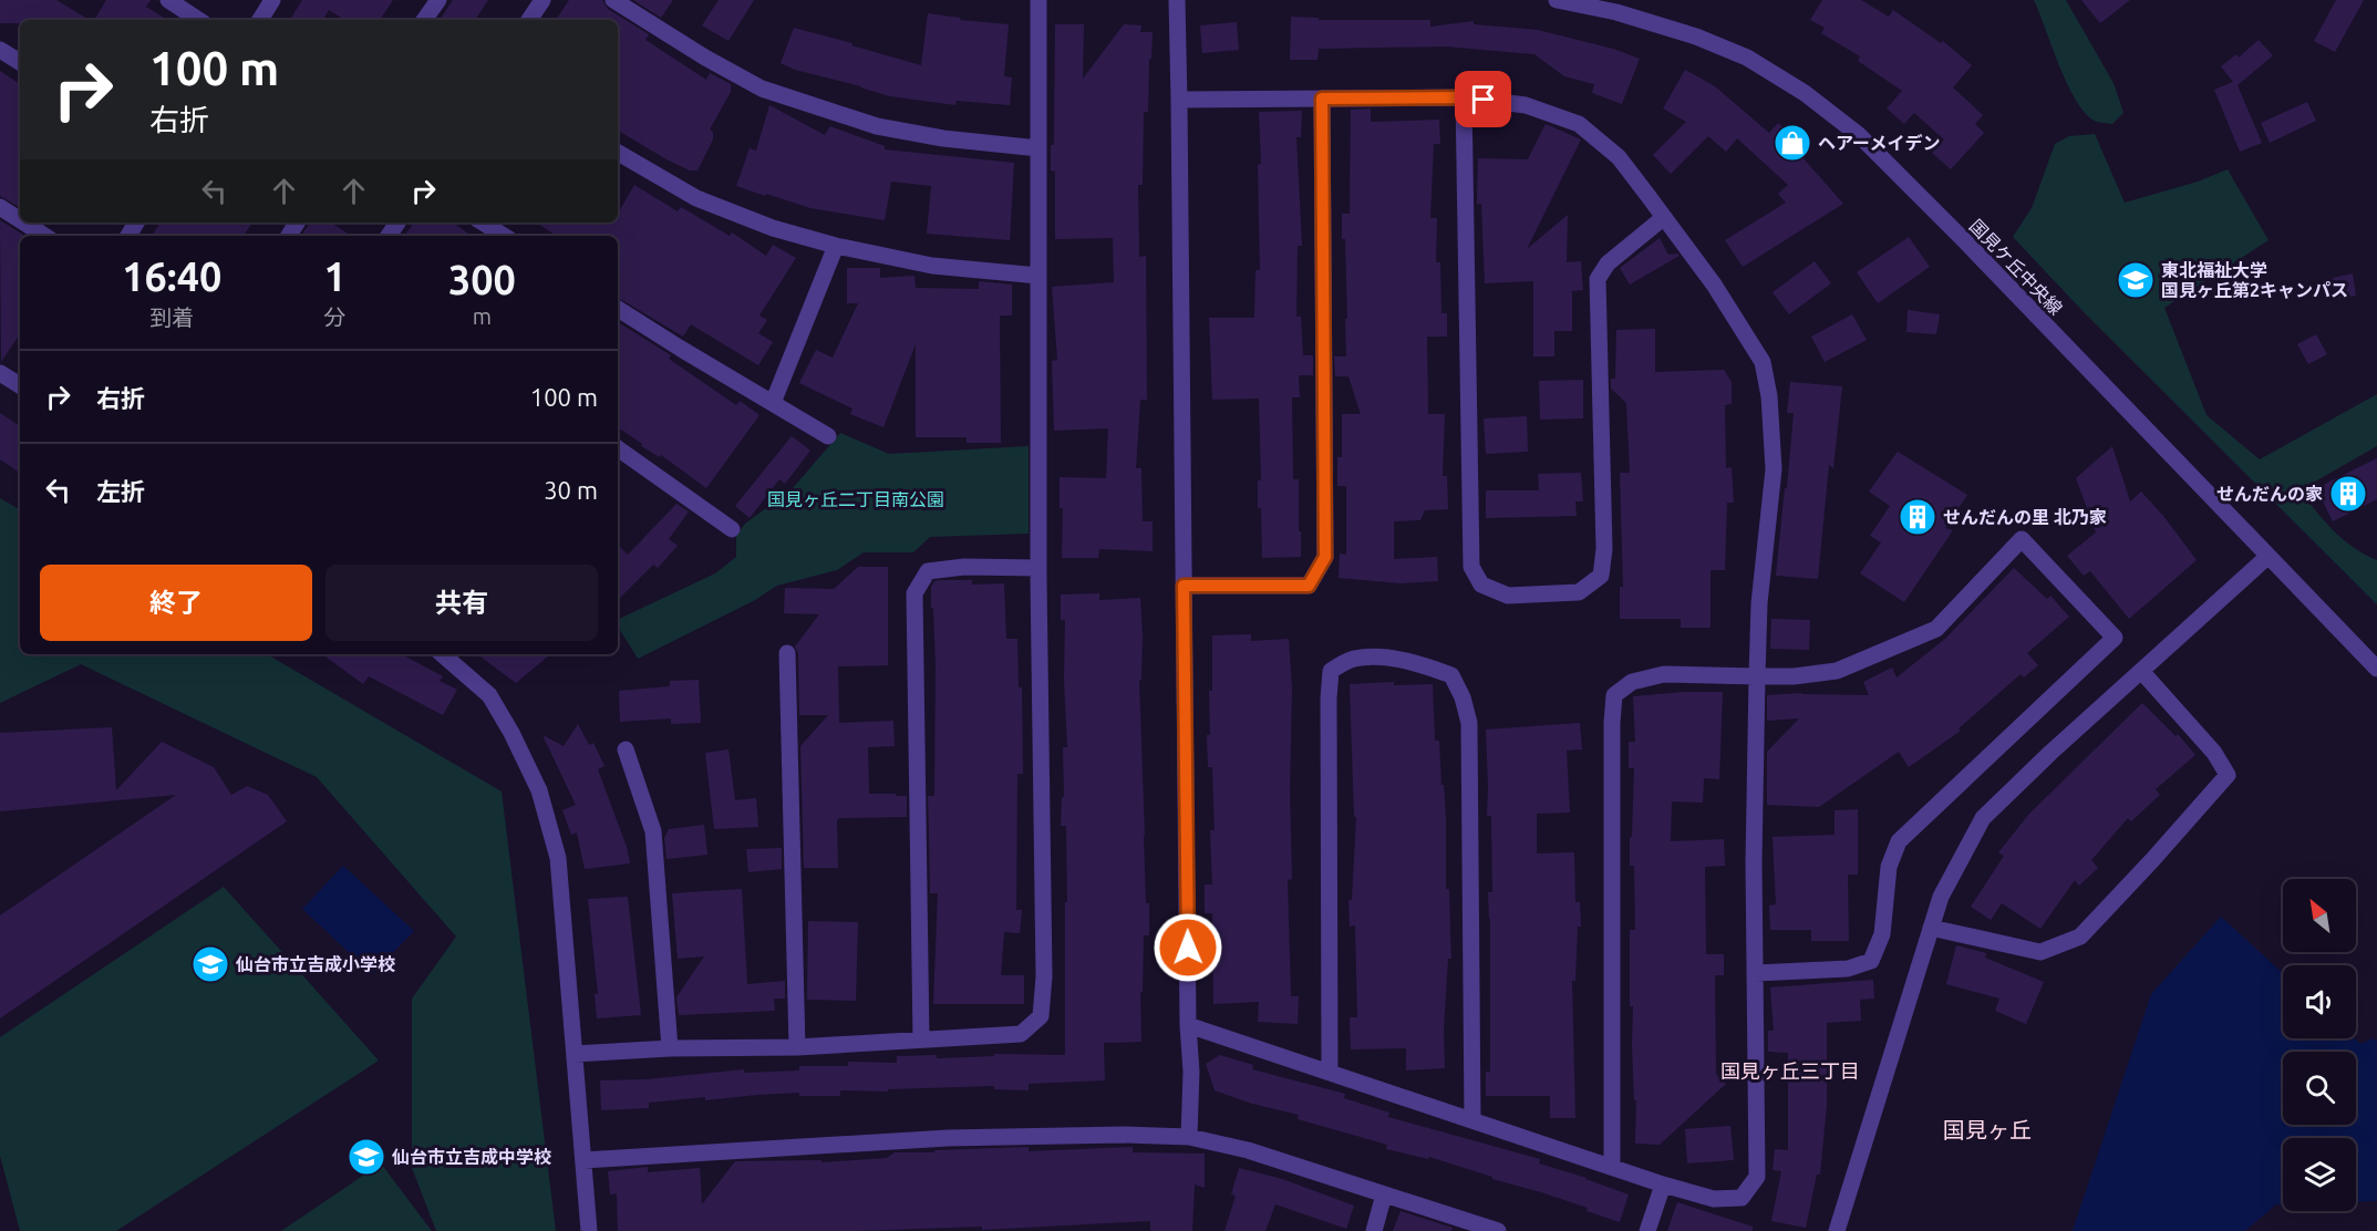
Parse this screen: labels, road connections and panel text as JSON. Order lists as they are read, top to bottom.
{
  "streets": {
    "street": ["国見ケ丘中央線"]
  },
  "districts": ["国見ヶ丘三丁目", "国見ヶ丘"],
  "parks": ["国見ヶ丘二丁目南公園"],
  "places": {
    "shop": ["ヘアーメイデン"],
    "school or university": ["東北福祉大学 国見ヶ丘第2キャンパス", "仙台市立吉成小学校", "仙台市立吉成中学校"],
    "building": ["せんだんの家", "せんだんの里 北乃家"]
  },
  "north": "top left",
  "page": {
    "turn": ["100 m", "右折"],
    "eta": [
      "16:40",
      "到着",
      "1",
      "分",
      "300",
      "m"
    ],
    "list": [
      {
        "name": "右折",
        "value": "100 m"
      },
      {
        "name": "左折",
        "value": "30 m"
      }
    ],
    "buttons": ["終了", "共有"]
  }
}
